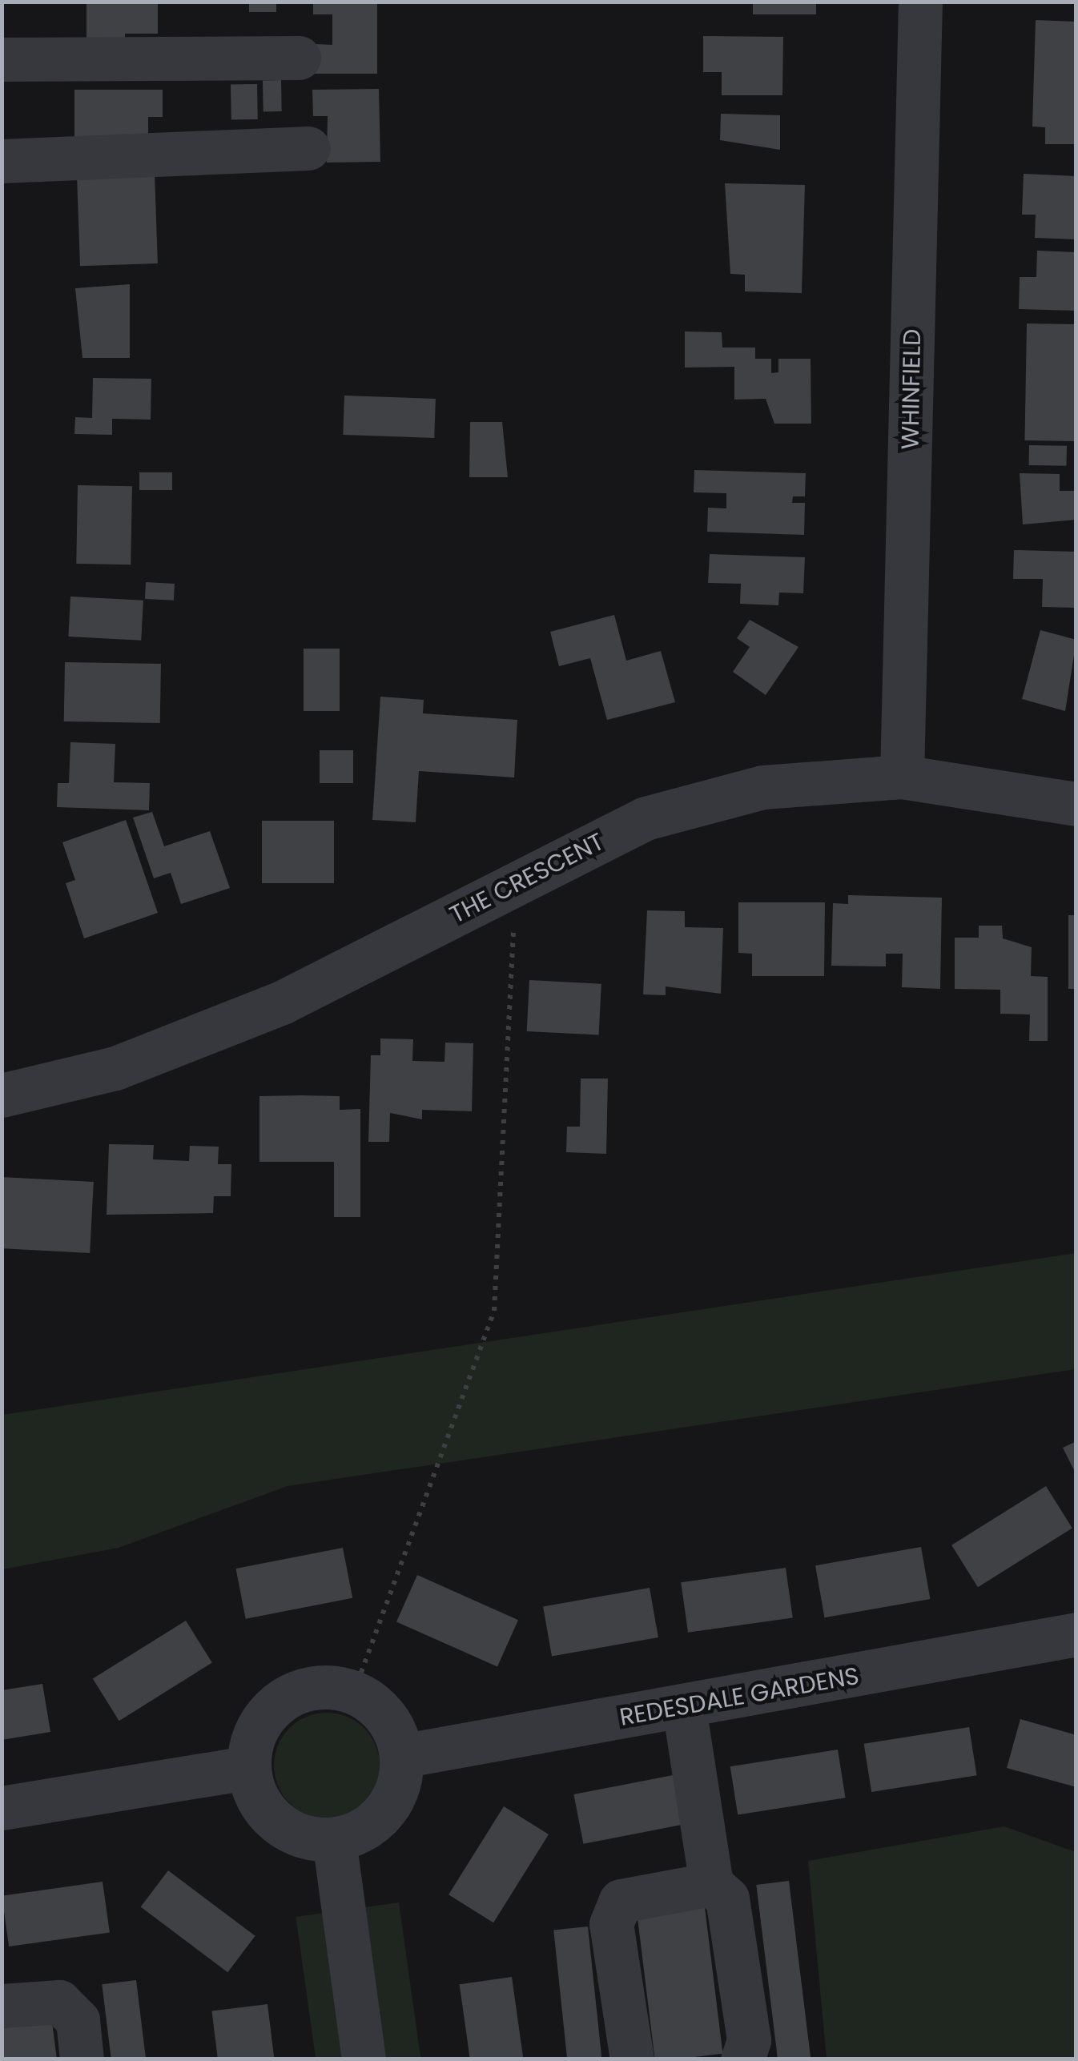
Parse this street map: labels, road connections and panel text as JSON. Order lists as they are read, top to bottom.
{
  "streets": {
    "street": ["WHINFIELD", "THE CRESCENT", "REDESDALE GARDENS"]
  },
  "crossings": [
    ["WHINFIELD", "THE CRESCENT"]
  ]
}
